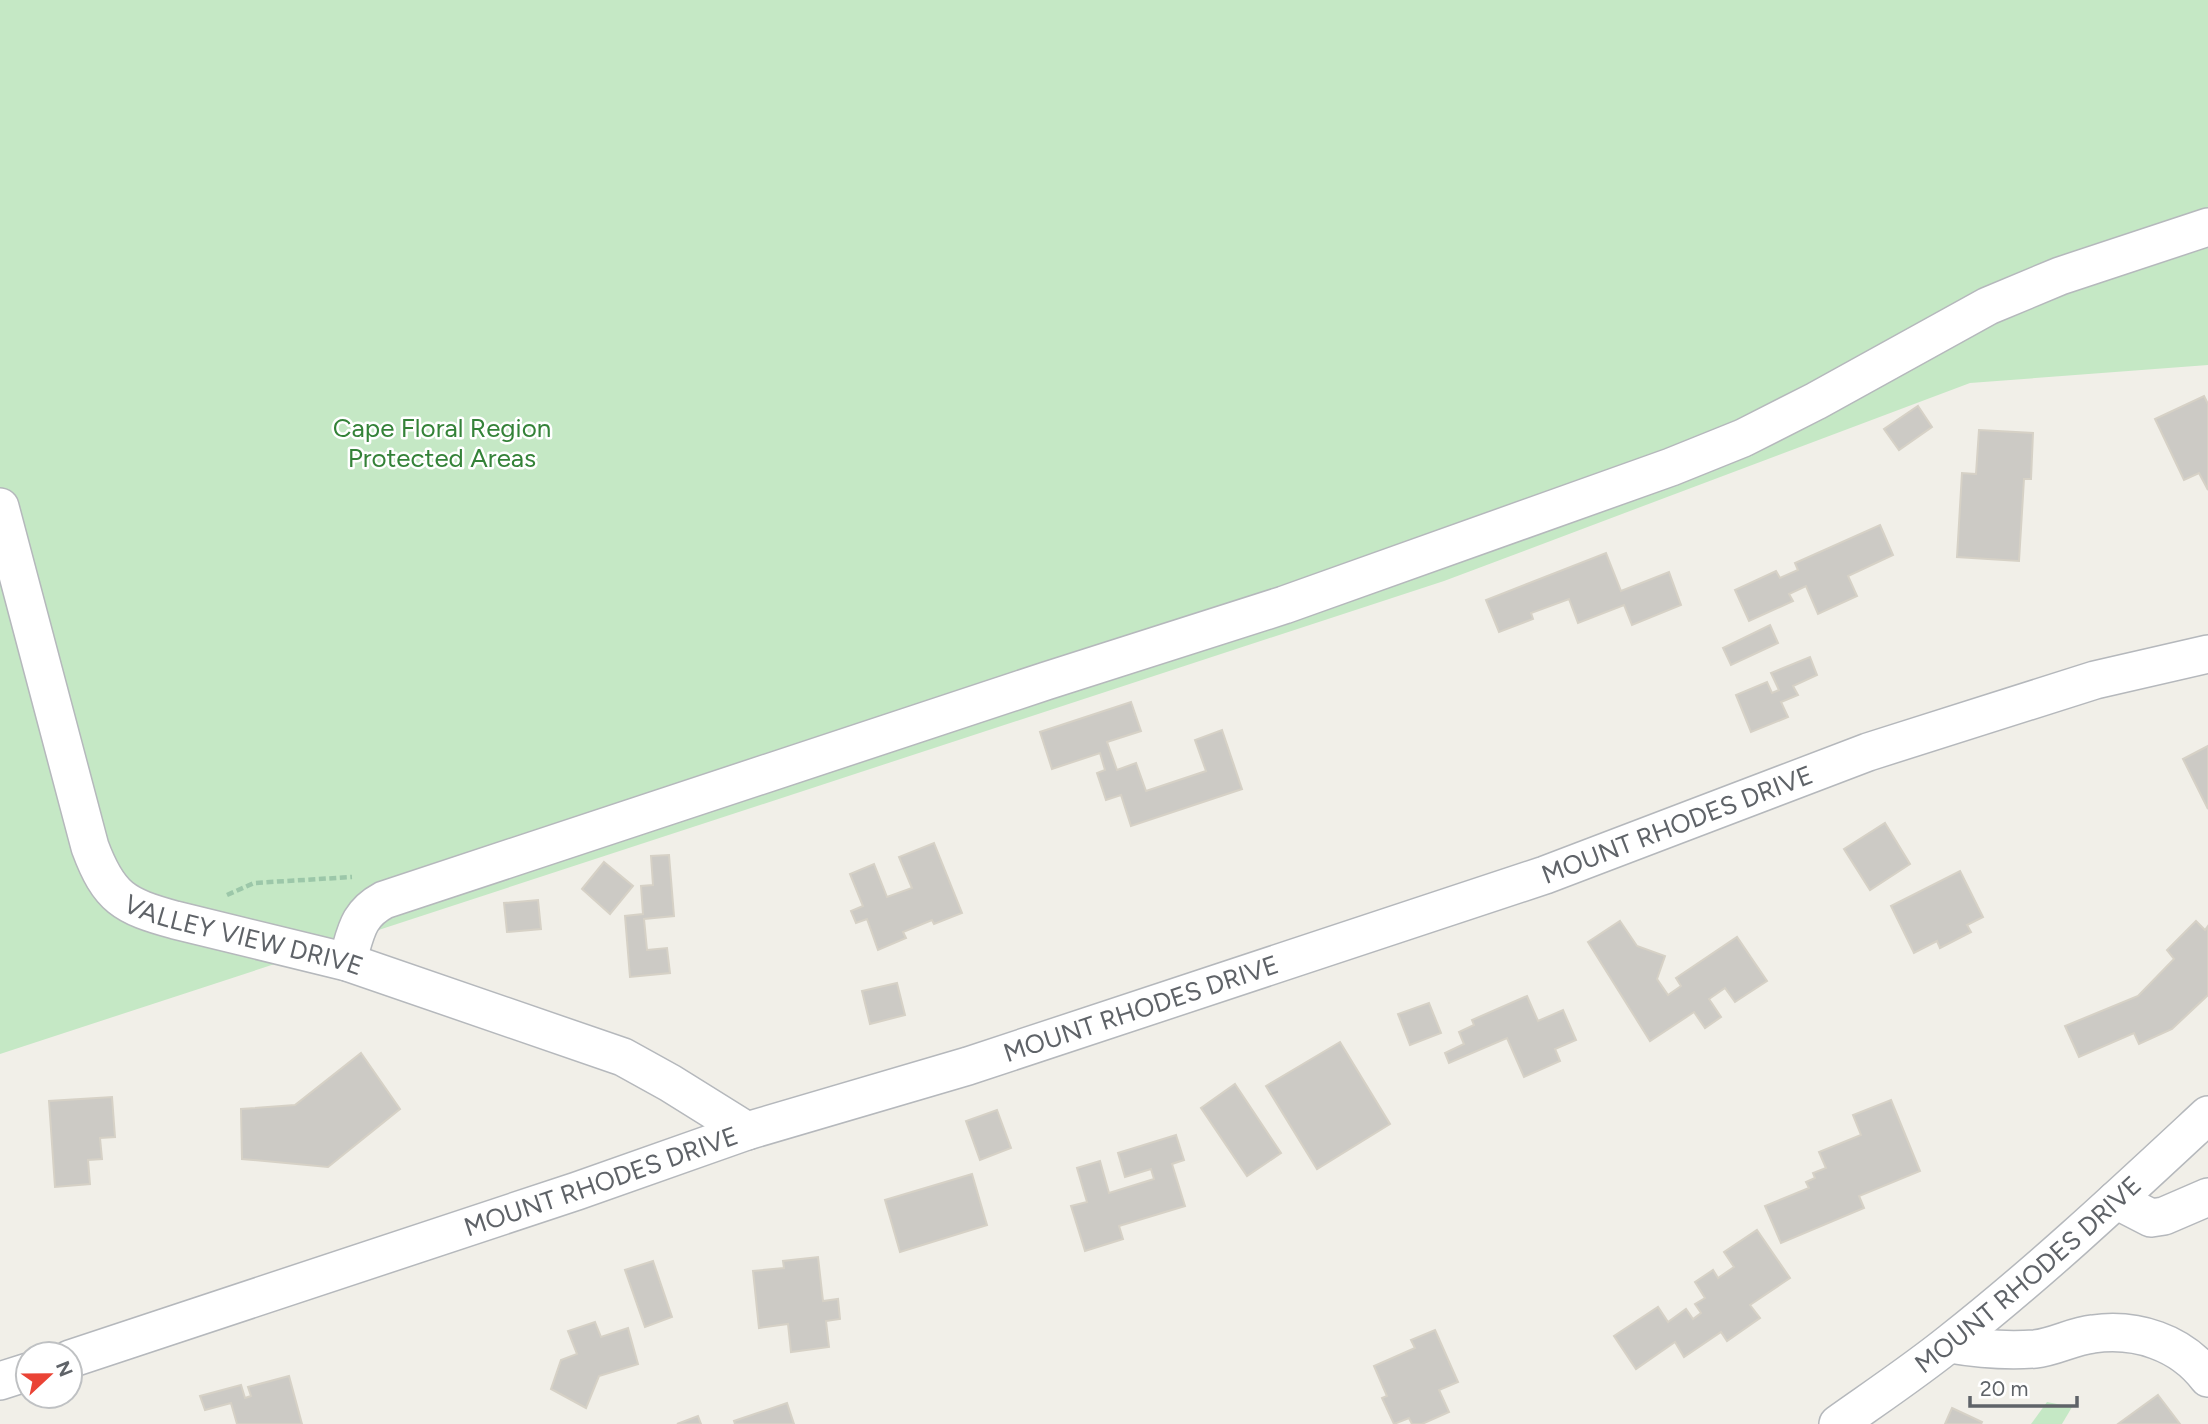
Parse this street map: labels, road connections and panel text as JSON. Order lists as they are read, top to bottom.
{
  "streets": {
    "street": ["MOUNT RHODES DRIVE", "VALLEY VIEW DRIVE"]
  },
  "crossings": [
    ["MOUNT RHODES DRIVE", "VALLEY VIEW DRIVE"]
  ],
  "parks": ["Cape Floral Region Protected Areas"],
  "scale_bar": "20 m",
  "north": "right"
}
